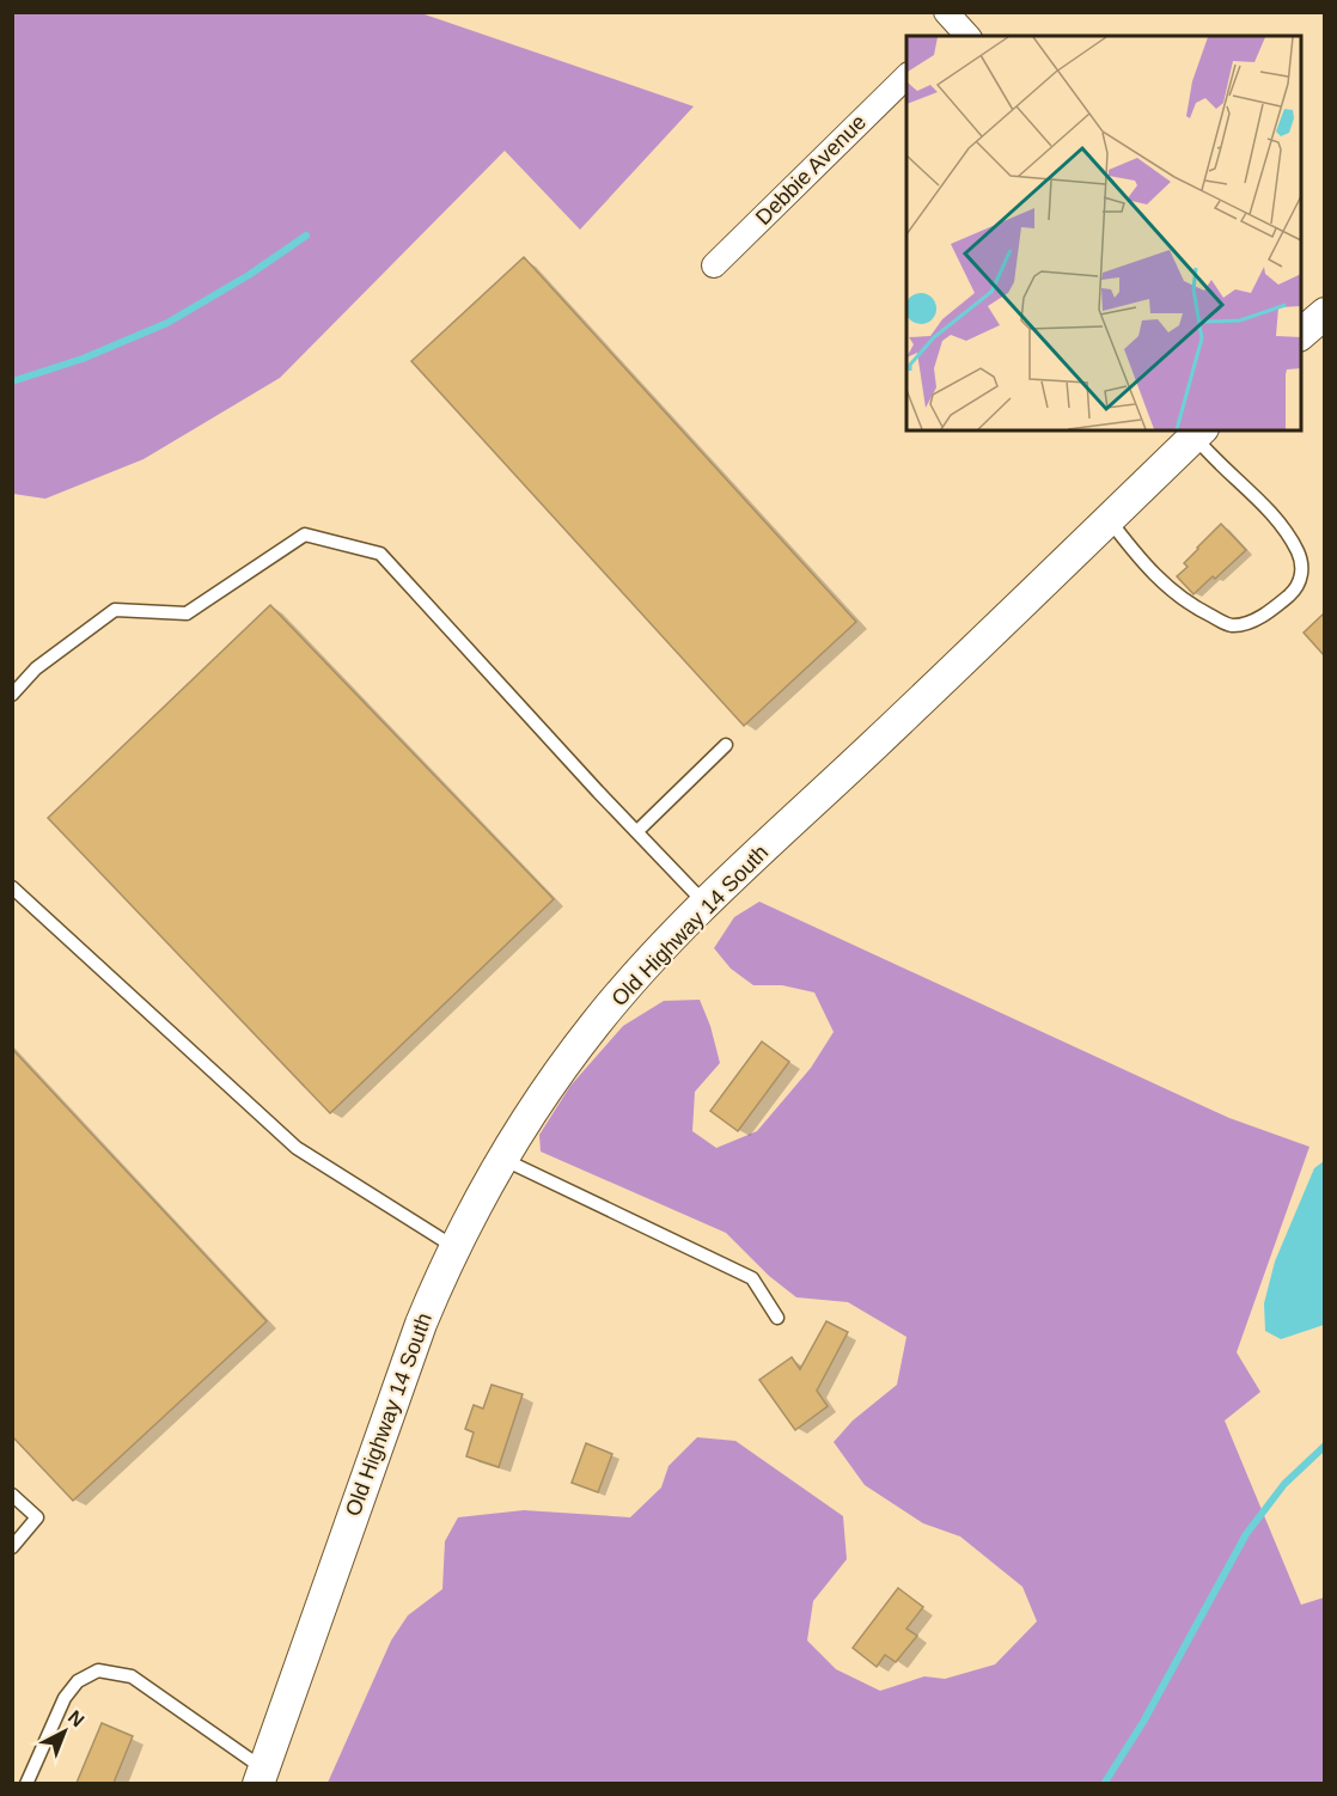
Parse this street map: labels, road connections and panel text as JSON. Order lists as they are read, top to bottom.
{
  "streets": {
    "street": ["Debbie Avenue", "Old Highway 14 South"]
  },
  "north": "top right"
}
